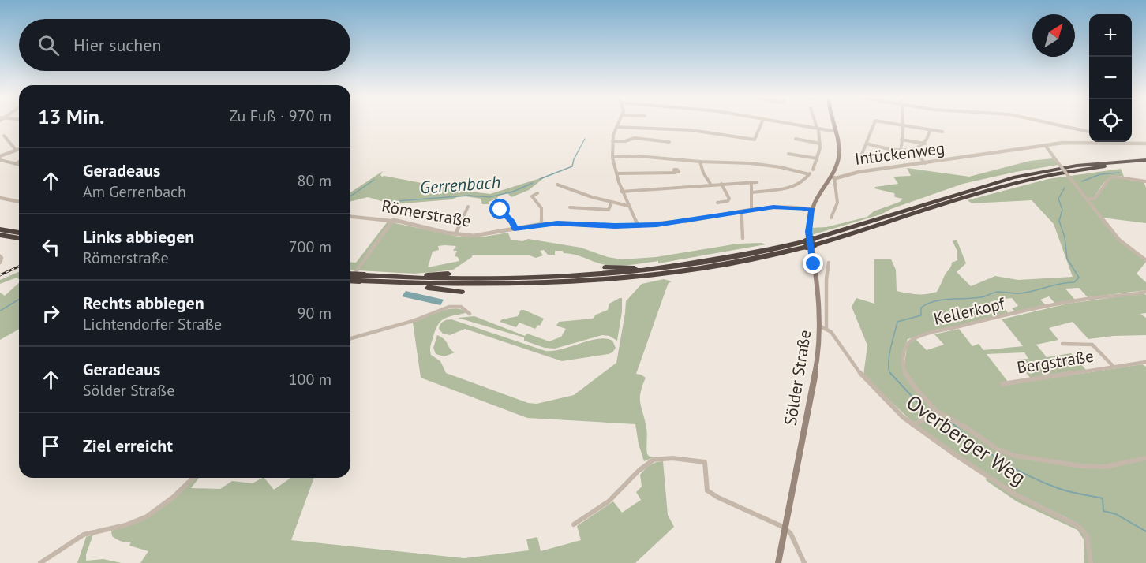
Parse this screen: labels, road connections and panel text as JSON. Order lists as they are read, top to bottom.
{
  "streets": {
    "main road": ["Sölder Straße"],
    "street": [
      "Intückenweg",
      "Römerstraße",
      "Kellerkopf",
      "Bergstraße",
      "Overberger Weg"
    ]
  },
  "crossings": [
    ["Intückenweg", "Sölder Straße"],
    ["Römerstraße", "Sölder Straße"],
    ["Sölder Straße", "Overberger Weg"]
  ],
  "water": ["Gerrenbach"],
  "north": "top right",
  "page": {
    "map_buttons": ["+", "−"],
    "search": "Hier suchen",
    "heading": ["13 Min.", "Zu Fuß · 970 m"],
    "list": [
      ["Geradeaus", "Am Gerrenbach", "80 m"],
      ["Links abbiegen", "Römerstraße", "700 m"],
      ["Rechts abbiegen", "Lichtendorfer Straße", "90 m"],
      ["Geradeaus", "Sölder Straße", "100 m"],
      "Ziel erreicht"
    ]
  }
}
